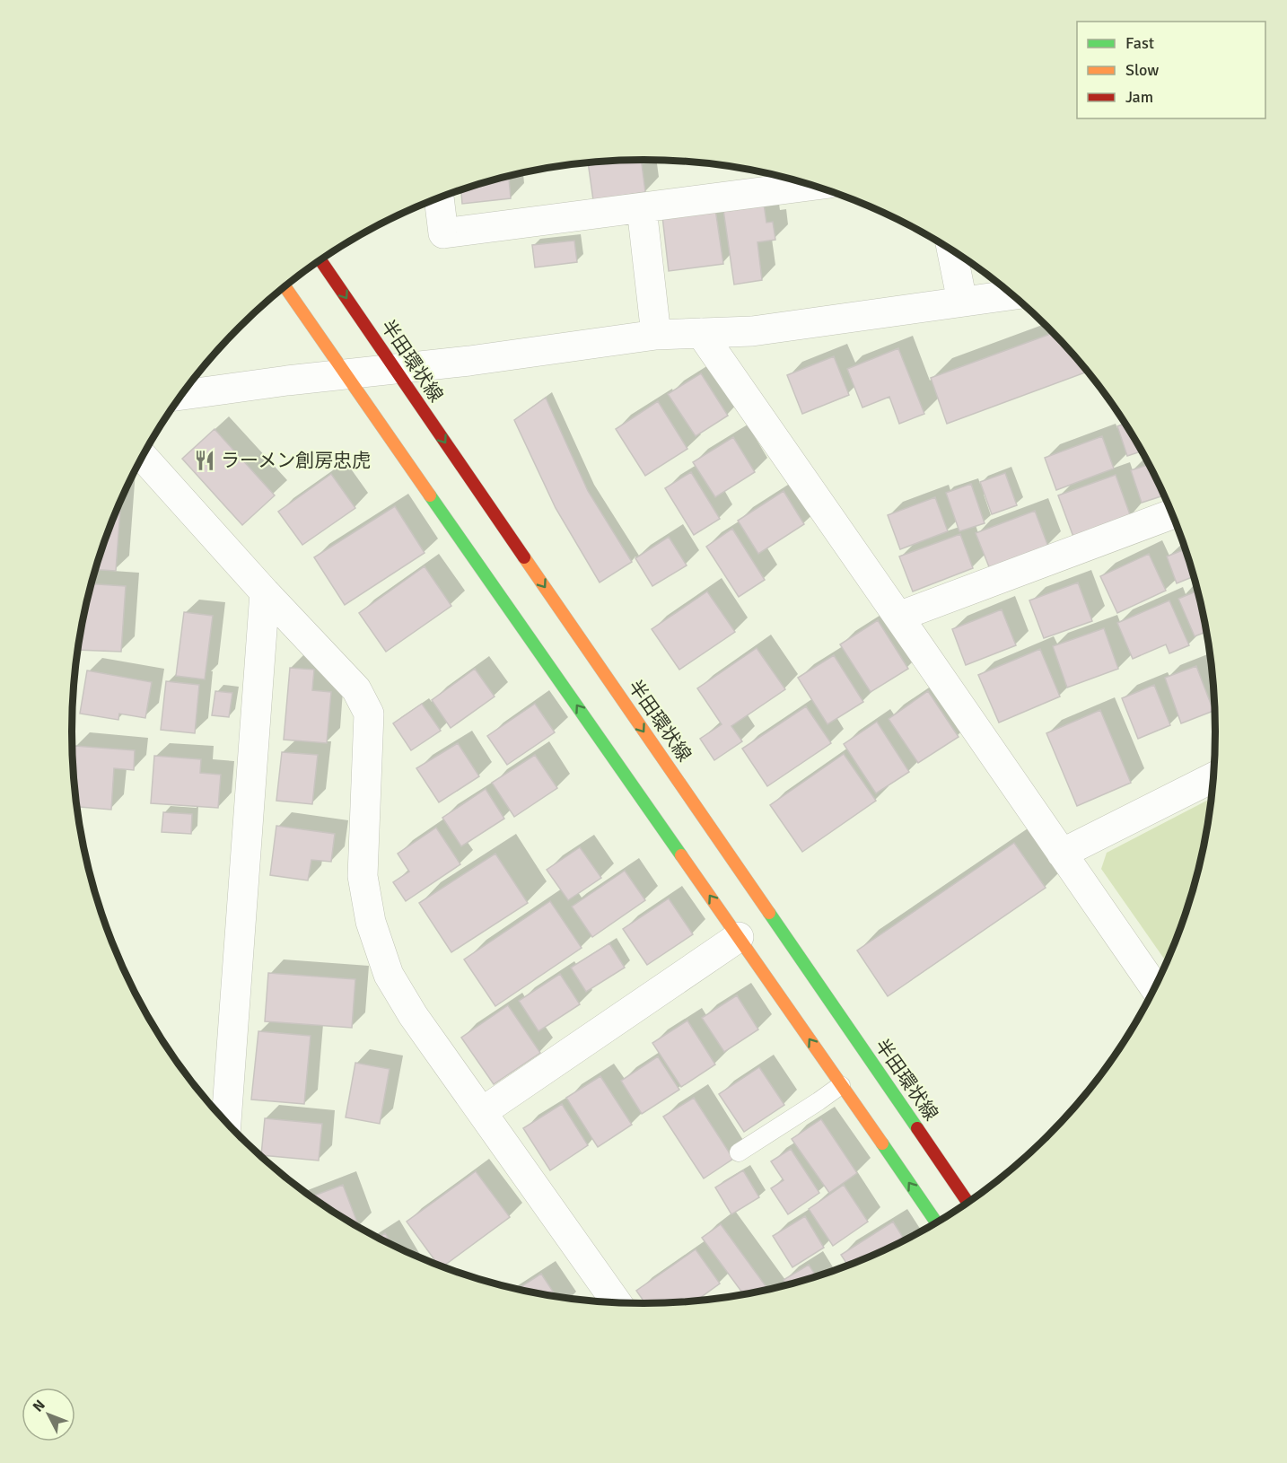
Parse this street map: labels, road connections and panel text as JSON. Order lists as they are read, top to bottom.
{
  "streets": {
    "main road": ["半田環状線"]
  },
  "places": {
    "restaurant": ["ラーメン創房忠虎"]
  },
  "legend": ["Fast", "Slow", "Jam"],
  "north": "top left"
}
